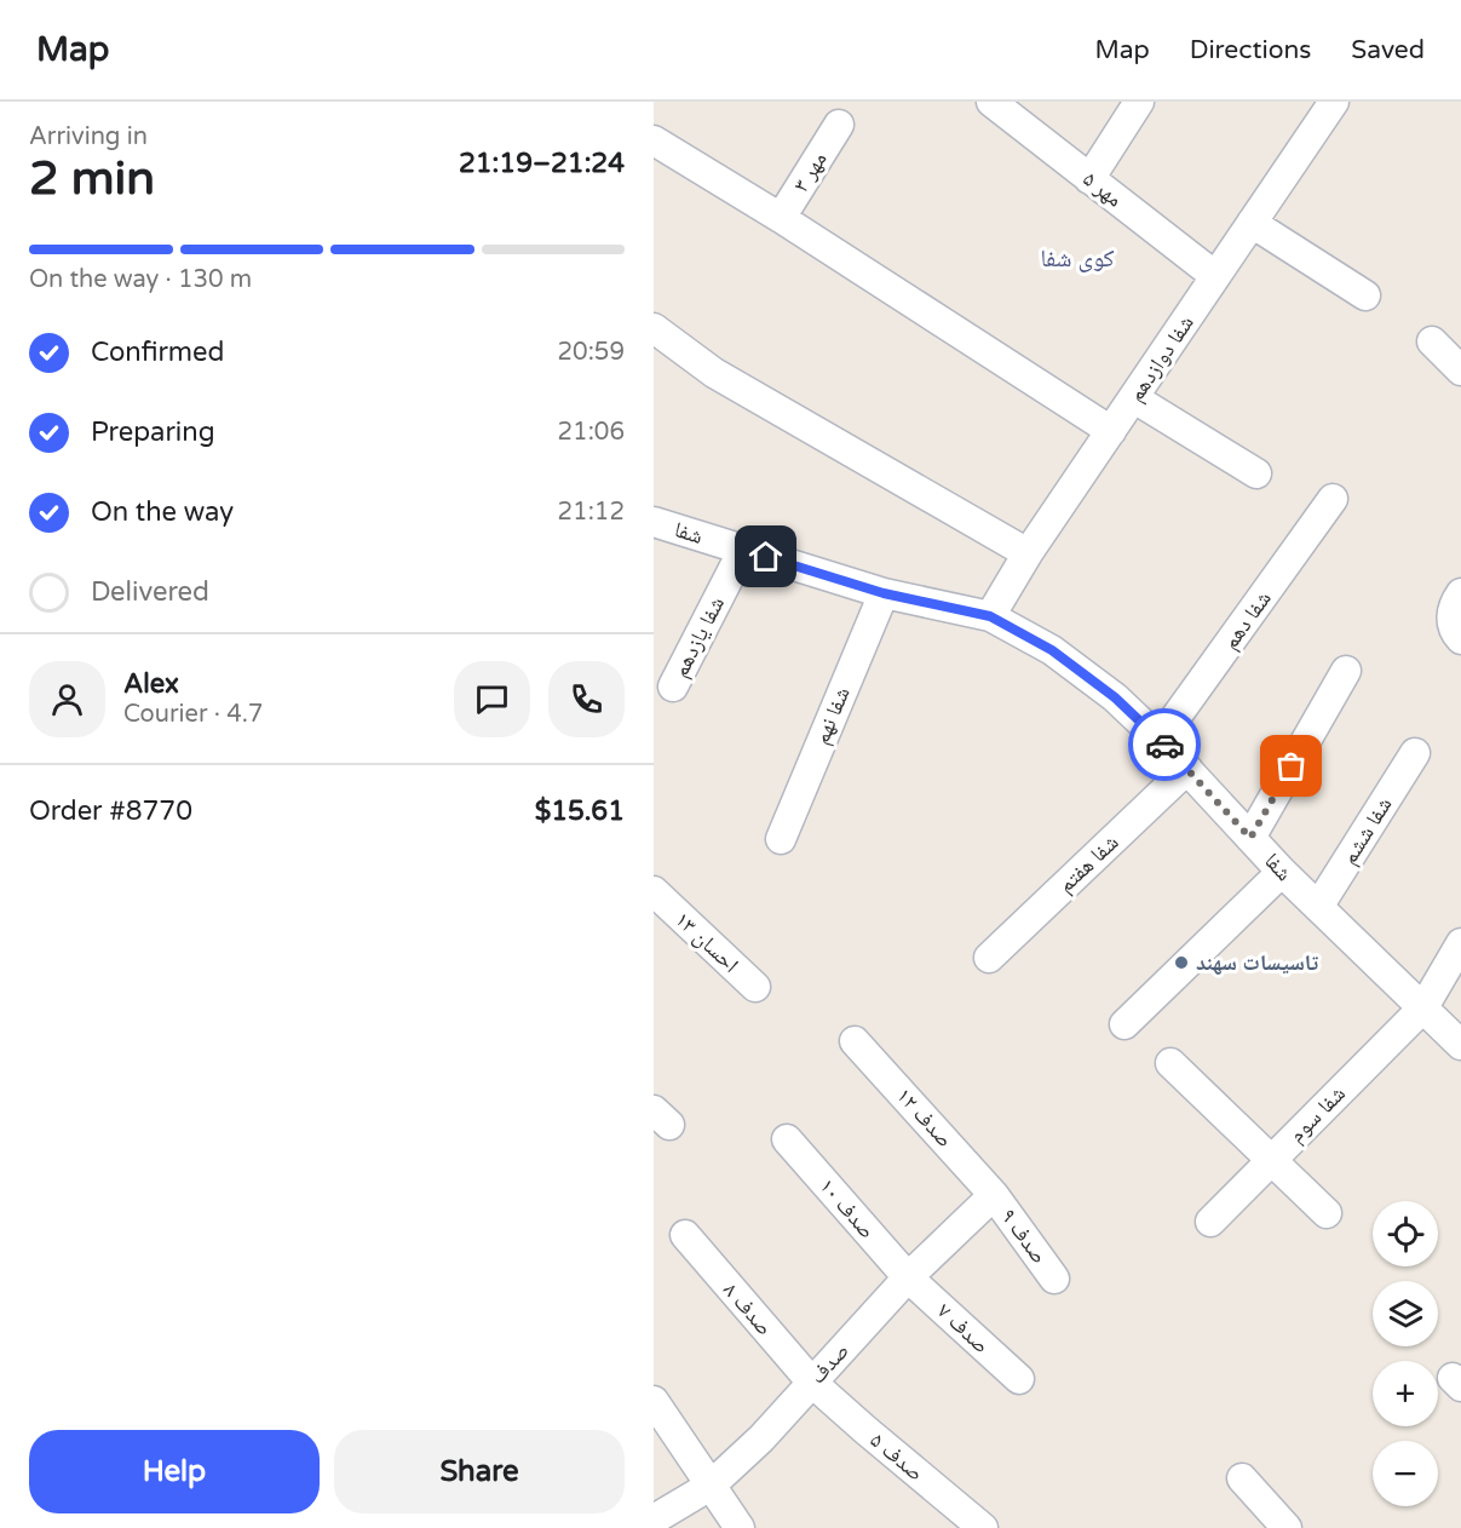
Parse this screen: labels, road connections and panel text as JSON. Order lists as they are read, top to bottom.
{
  "streets": {
    "street": [
      "مهر ۳",
      "مهر ۵",
      "شفا دوازدهم",
      "شفا",
      "شفا دهم",
      "شفا یازدهم",
      "شفا نهم",
      "شفا ششم",
      "شفا هفتم",
      "احسان ۱۳",
      "شفا سوم",
      "صدف ۱۲",
      "صدف ۱۰",
      "صدف ۹",
      "صدف ۸",
      "صدف ۷",
      "صدف",
      "صدف ۵"
    ]
  },
  "crossings": [
    ["مهر ۵", "شفا دوازدهم"],
    ["شفا دوازدهم", "شفا"],
    ["شفا", "شفا دهم"],
    ["شفا", "شفا یازدهم"],
    ["شفا", "شفا نهم"],
    ["شفا", "شفا ششم"],
    ["شفا", "شفا هفتم"],
    ["شفا", "شفا سوم"],
    ["صدف ۱۲", "صدف ۹"],
    ["صدف ۱۲", "صدف"],
    ["صدف ۱۰", "صدف ۷"],
    ["صدف ۱۰", "صدف"],
    ["صدف ۹", "صدف"],
    ["صدف ۸", "صدف"],
    ["صدف ۸", "صدف ۵"],
    ["صدف ۷", "صدف"],
    ["صدف", "صدف ۵"]
  ],
  "districts": ["کوی شفا"],
  "places": ["تاسیسات سهند"],
  "page": {
    "header": "Map",
    "nav": ["Map", "Directions", "Saved"],
    "heading": ["2 min", "Arriving in", "21:19–21:24"],
    "panel": [
      "Alex",
      "Courier · 4.7",
      "Order #8770",
      "$15.61"
    ],
    "bar": "On the way · 130 m",
    "list": [
      ["Confirmed", "20:59"],
      ["Preparing", "21:06"],
      ["On the way", "21:12"],
      "Delivered"
    ],
    "map_buttons": ["+", "−"],
    "buttons": ["Help", "Share"]
  }
}
